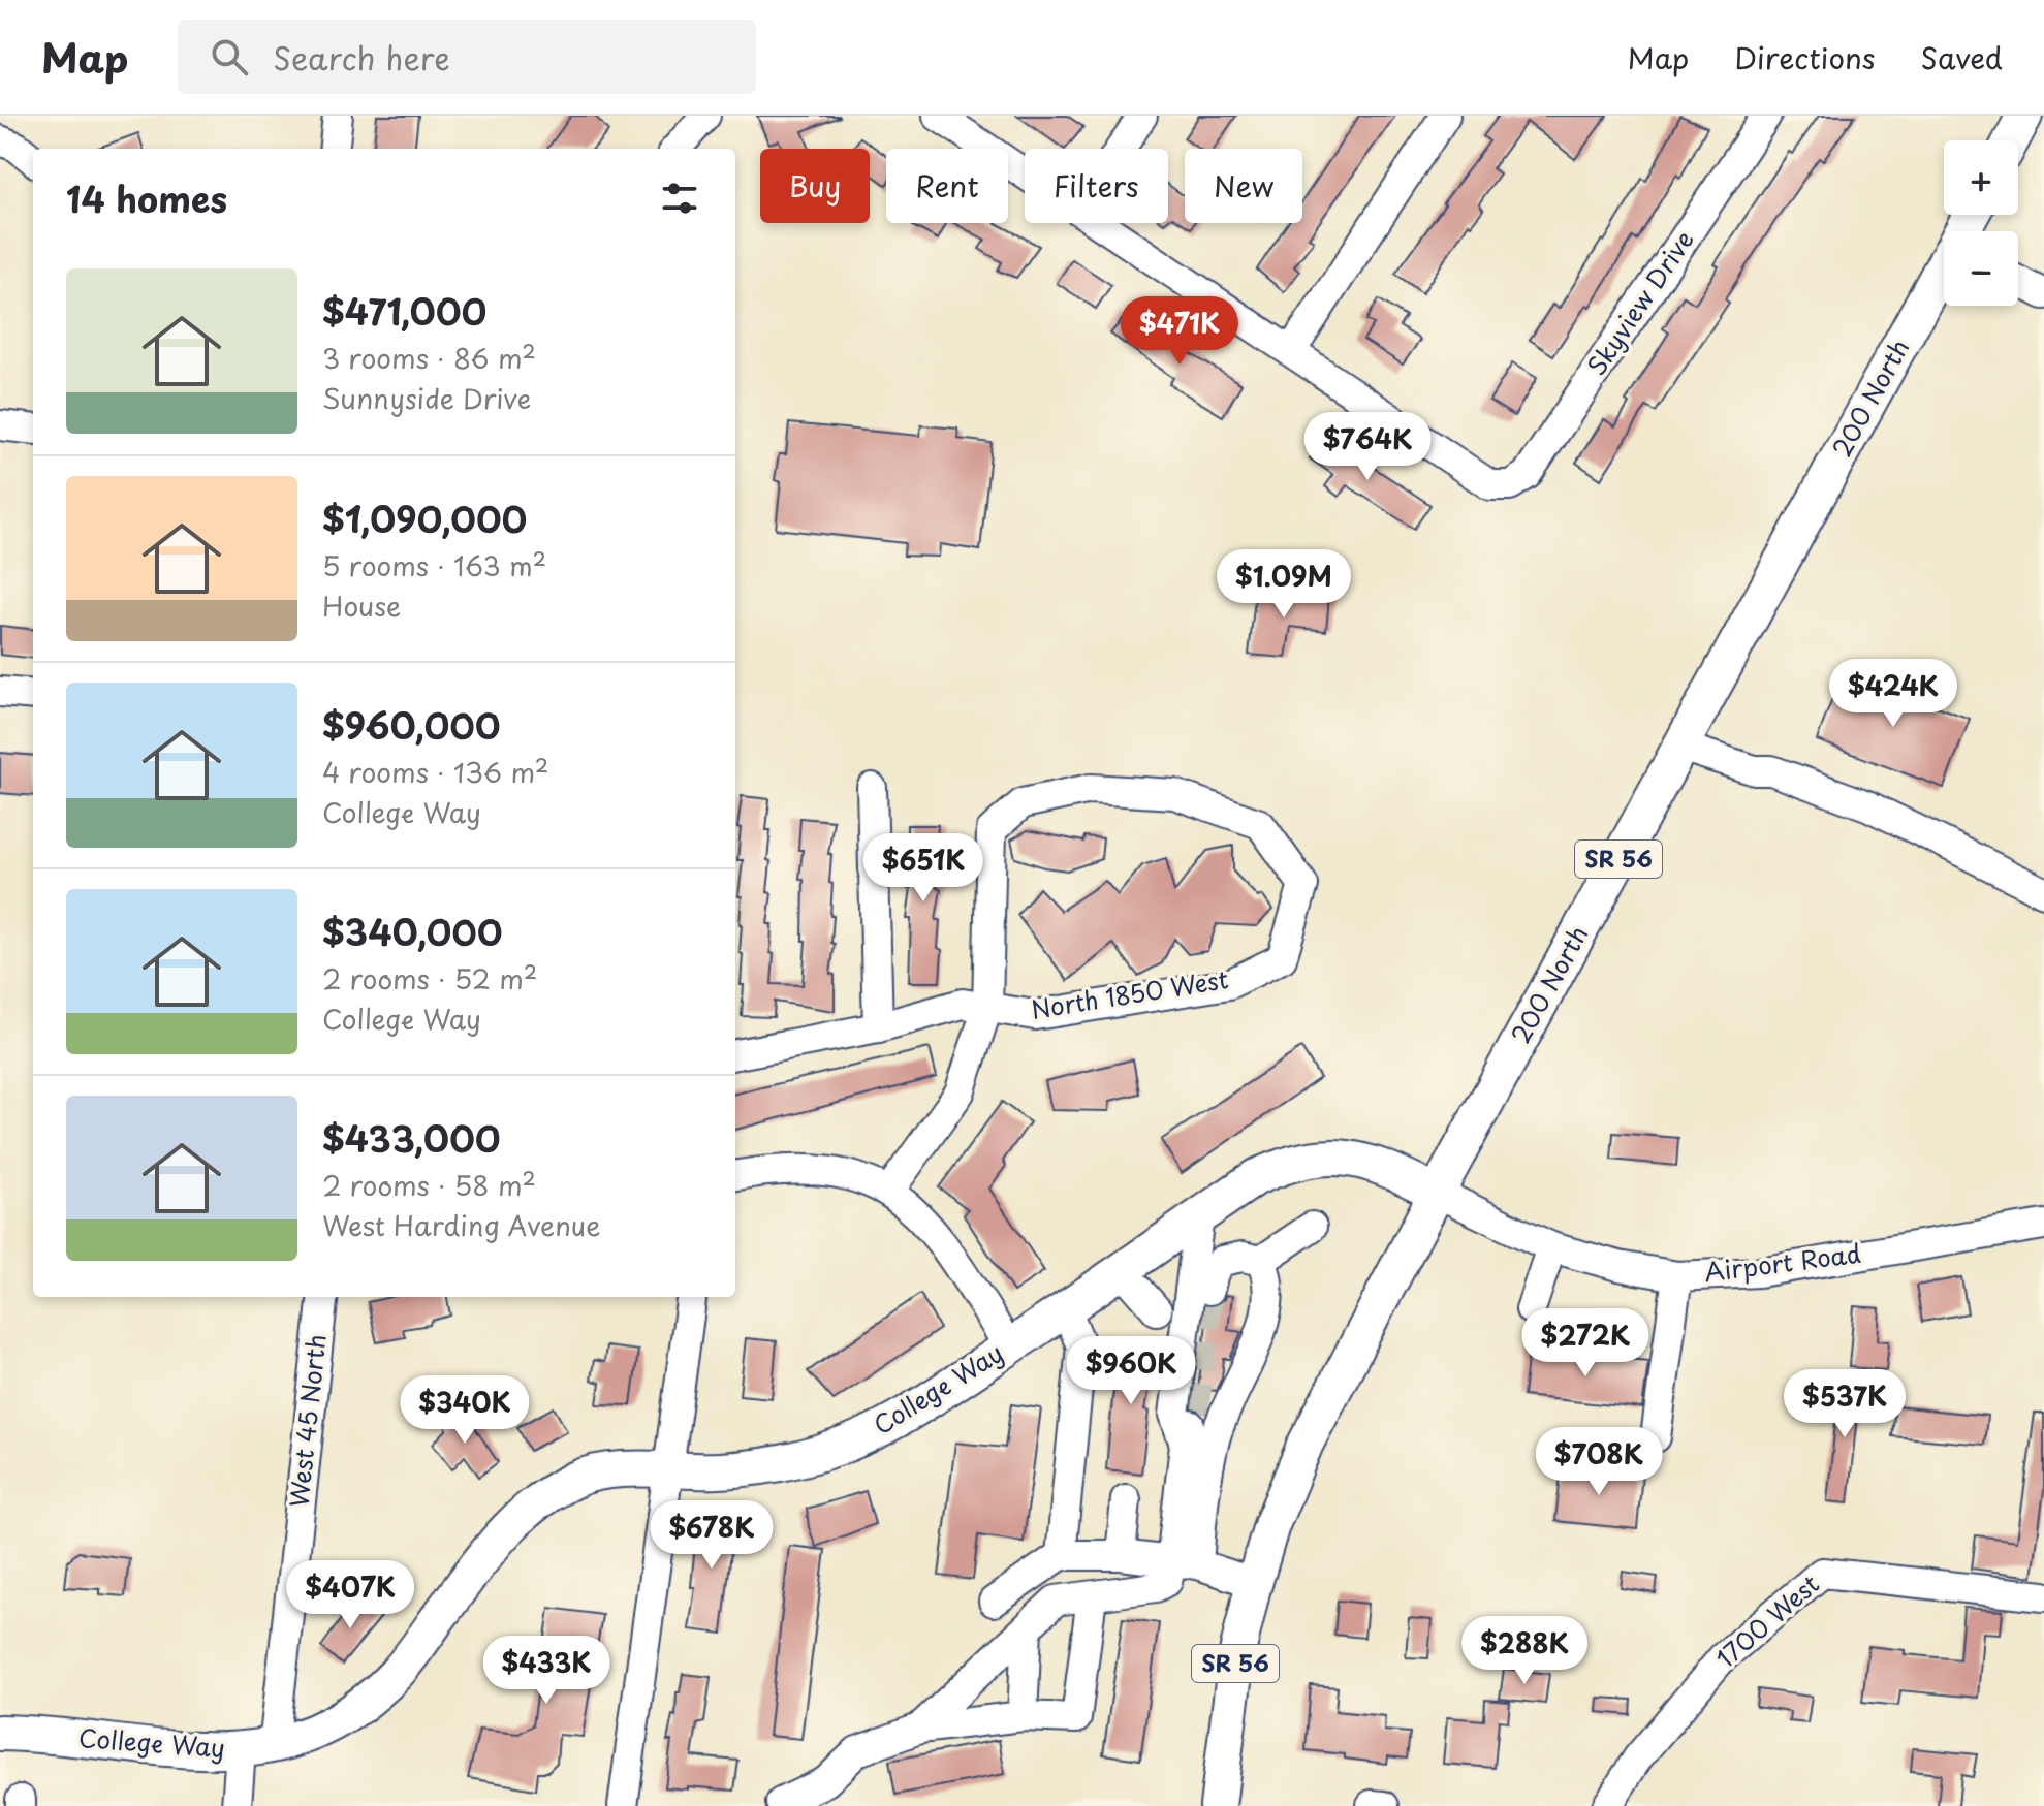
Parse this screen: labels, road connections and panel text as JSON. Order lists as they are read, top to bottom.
{
  "streets": {
    "main road": ["200 North", "SR 56", "College Way"],
    "street": [
      "Skyview Drive",
      "North 1850 West",
      "Airport Road",
      "West 45 North",
      "1700 West"
    ]
  },
  "crossings": [
    ["200 North", "Airport Road"],
    ["200 North", "College Way"],
    ["Airport Road", "College Way"],
    ["College Way", "West 45 North"]
  ],
  "page": {
    "header": "Map",
    "search": "Search here",
    "nav": ["Map", "Directions", "Saved"],
    "map_buttons": ["+", "−"],
    "chip": [
      "Buy",
      "Rent",
      "Filters",
      "New"
    ],
    "heading": "14 homes",
    "list": [
      {
        "name": "$471,000",
        "note": "3 rooms · 86 m² · Sunnyside Drive"
      },
      {
        "name": "$1,090,000",
        "note": "5 rooms · 163 m² · House"
      },
      {
        "name": "$960,000",
        "note": "4 rooms · 136 m² · College Way"
      },
      {
        "name": "$340,000",
        "note": "2 rooms · 52 m² · College Way"
      },
      {
        "name": "$433,000",
        "note": "2 rooms · 58 m² · West Harding Avenue"
      }
    ],
    "price": [
      "$471K",
      "$764K",
      "$1.09M",
      "$424K",
      "$651K",
      "$272K",
      "$960K",
      "$537K",
      "$340K",
      "$708K",
      "$678K",
      "$407K",
      "$288K",
      "$433K"
    ]
  }
}
